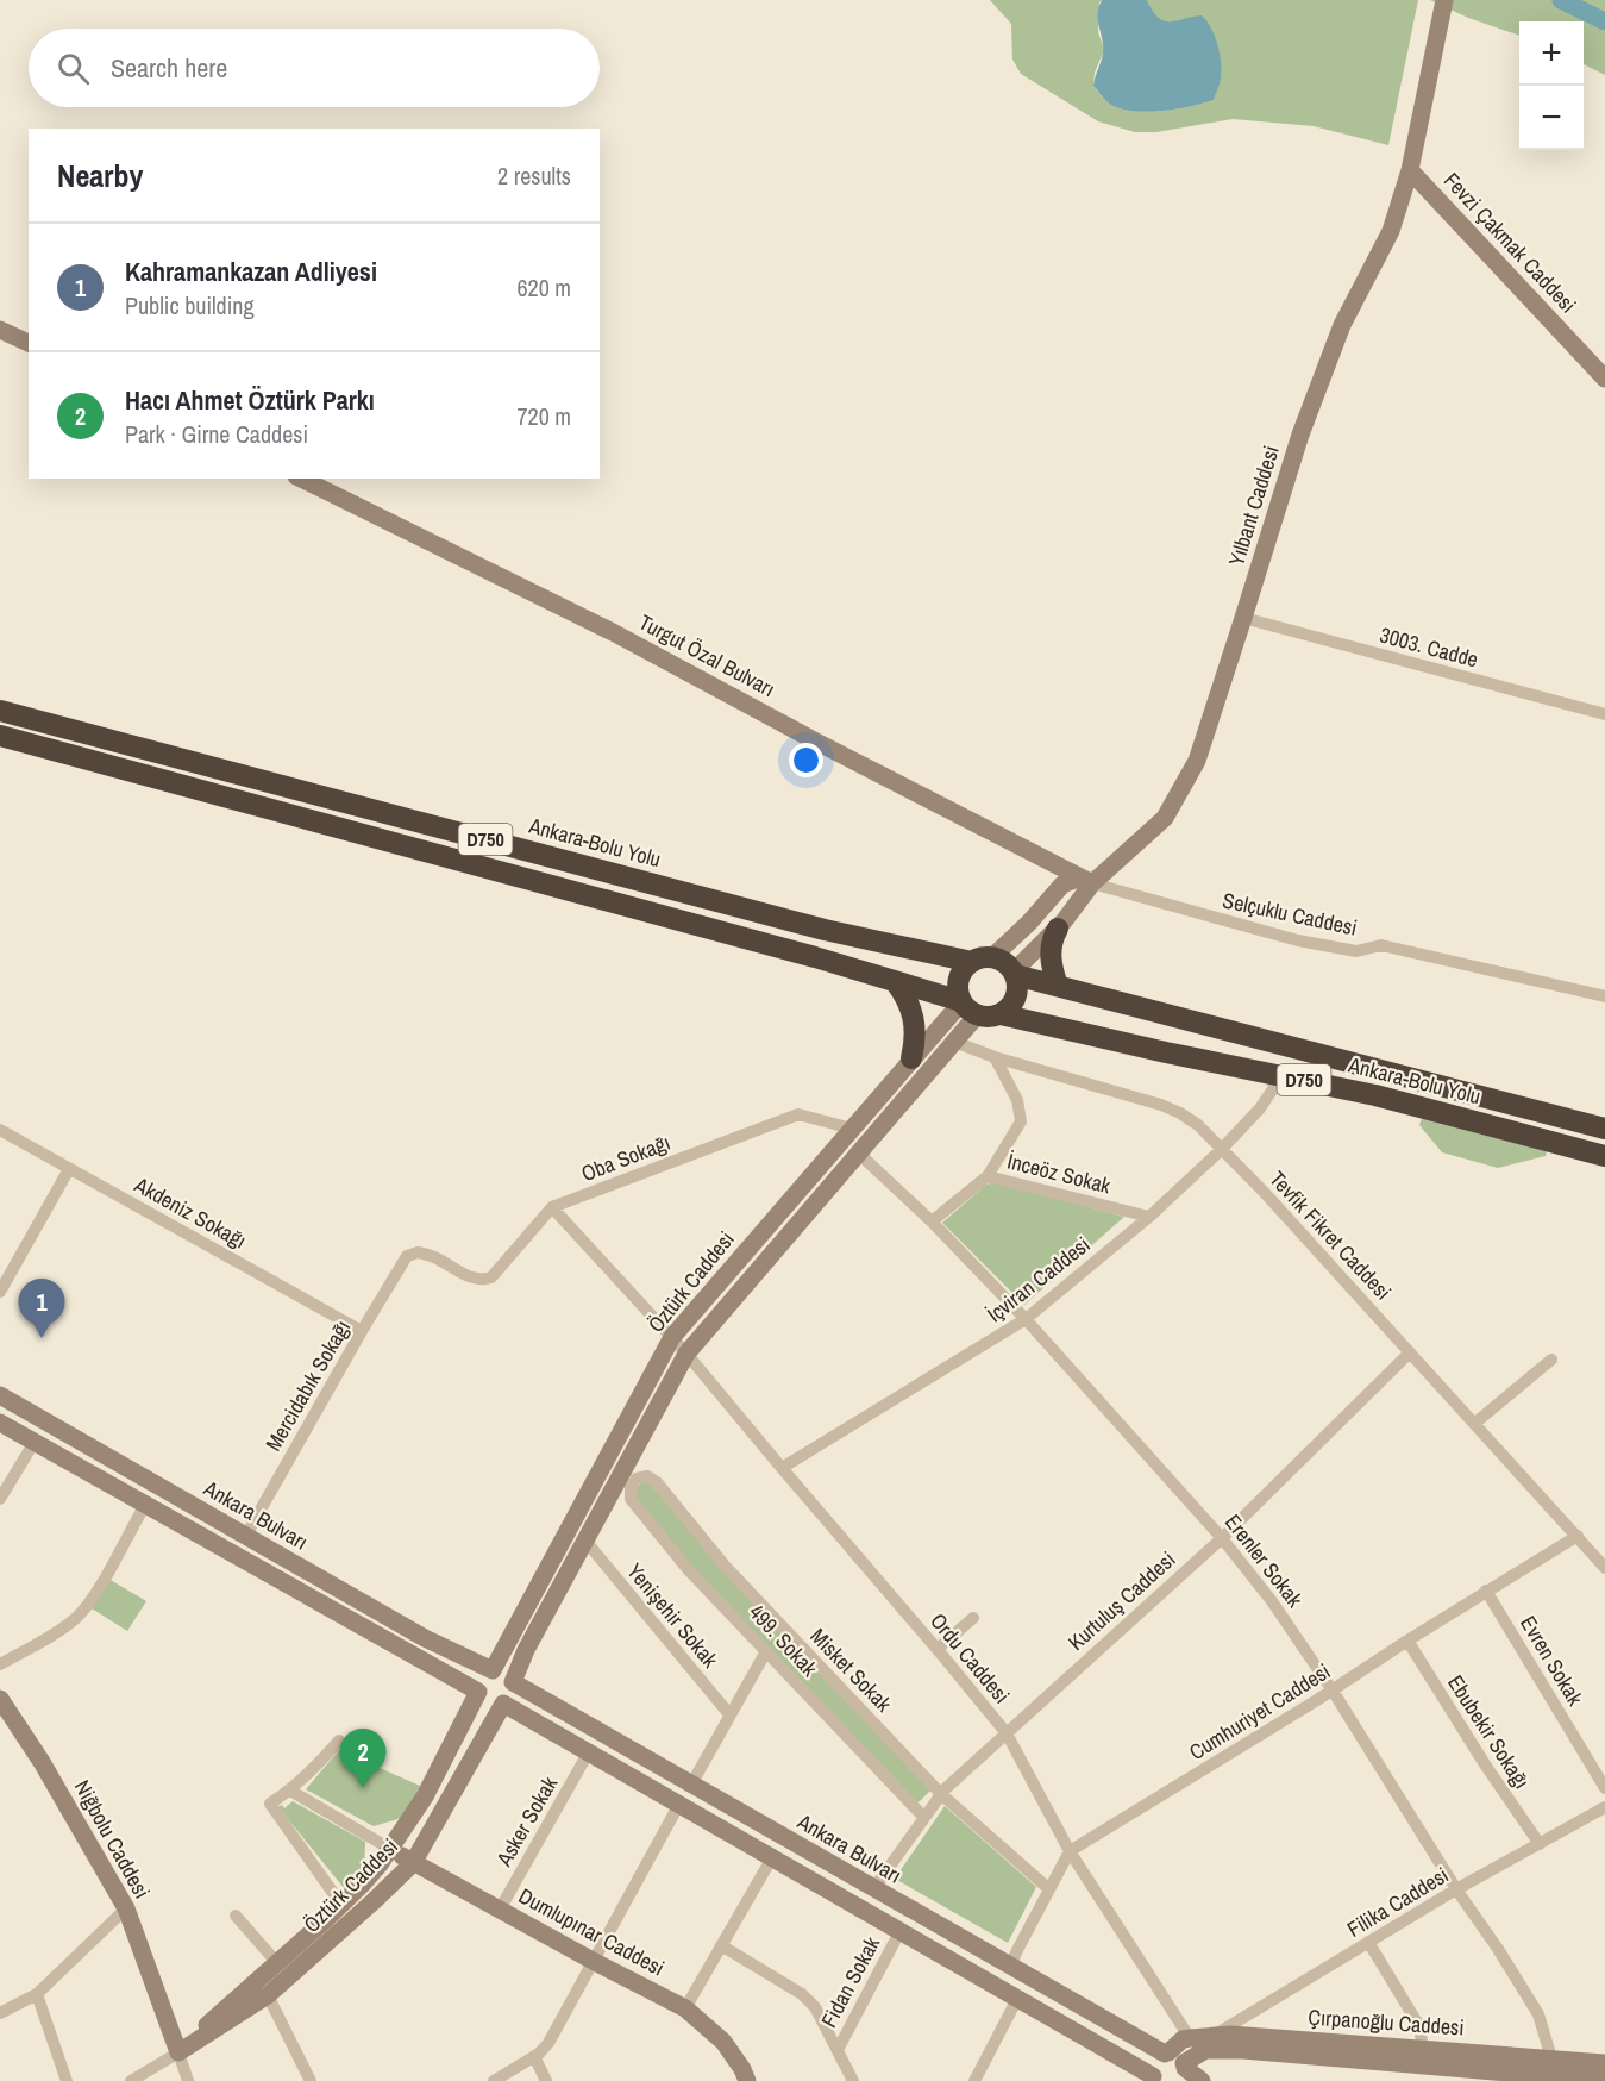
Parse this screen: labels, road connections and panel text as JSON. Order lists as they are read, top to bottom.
{
  "streets": {
    "highway": ["D750", "Ankara-Bolu Yolu"],
    "street": [
      "Fevzi Çakmak Caddesi",
      "Yılbant Caddesi",
      "3003. Cadde",
      "Turgut Özal Bulvarı",
      "Selçuklu Caddesi",
      "Oba Sokağı",
      "İnceöz Sokak",
      "Akdeniz Sokağı",
      "Tevfik Fikret Caddesi",
      "İçviran Caddesi",
      "Öztürk Caddesi",
      "Mercidabık Sokağı",
      "Ankara Bulvarı",
      "Erenler Sokak",
      "Kurtuluş Caddesi",
      "Yenişehir Sokak",
      "499. Sokak",
      "Ordu Caddesi",
      "Evren Sokak",
      "Misket Sokak",
      "Cumhuriyet Caddesi",
      "Ebubekir Sokağı",
      "Asker Sokak",
      "Niğbolu Caddesi",
      "Filika Caddesi",
      "Dumlupınar Caddesi",
      "Fidan Sokak",
      "Çırpanoğlu Caddesi"
    ]
  },
  "crossings": [
    ["Fevzi Çakmak Caddesi", "Yılbant Caddesi"],
    ["Yılbant Caddesi", "3003. Cadde"],
    ["Yılbant Caddesi", "Turgut Özal Bulvarı"],
    ["Yılbant Caddesi", "D750"],
    ["Yılbant Caddesi", "Ankara-Bolu Yolu"],
    ["Yılbant Caddesi", "Selçuklu Caddesi"],
    ["Yılbant Caddesi", "Öztürk Caddesi"],
    ["Turgut Özal Bulvarı", "Selçuklu Caddesi"],
    ["D750", "Ankara-Bolu Yolu"],
    ["D750", "Öztürk Caddesi"],
    ["Ankara-Bolu Yolu", "İçviran Caddesi"],
    ["Ankara-Bolu Yolu", "Öztürk Caddesi"],
    ["Oba Sokağı", "Öztürk Caddesi"],
    ["Oba Sokağı", "Mercidabık Sokağı"],
    ["Oba Sokağı", "Ordu Caddesi"],
    ["İnceöz Sokak", "İçviran Caddesi"],
    ["İnceöz Sokak", "Erenler Sokak"],
    ["Akdeniz Sokağı", "Mercidabık Sokağı"],
    ["Tevfik Fikret Caddesi", "İçviran Caddesi"],
    ["Tevfik Fikret Caddesi", "Öztürk Caddesi"],
    ["Tevfik Fikret Caddesi", "Kurtuluş Caddesi"],
    ["Tevfik Fikret Caddesi", "Cumhuriyet Caddesi"],
    ["İçviran Caddesi", "Erenler Sokak"],
    ["İçviran Caddesi", "Ordu Caddesi"],
    ["Öztürk Caddesi", "Ankara Bulvarı"],
    ["Öztürk Caddesi", "Erenler Sokak"],
    ["Öztürk Caddesi", "Yenişehir Sokak"],
    ["Öztürk Caddesi", "Ordu Caddesi"],
    ["Öztürk Caddesi", "Niğbolu Caddesi"],
    ["Öztürk Caddesi", "Dumlupınar Caddesi"],
    ["Mercidabık Sokağı", "Ankara Bulvarı"],
    ["Ankara Bulvarı", "Kurtuluş Caddesi"],
    ["Ankara Bulvarı", "Asker Sokak"],
    ["Ankara Bulvarı", "Fidan Sokak"],
    ["Ankara Bulvarı", "Çırpanoğlu Caddesi"],
    ["Erenler Sokak", "Kurtuluş Caddesi"],
    ["Erenler Sokak", "Cumhuriyet Caddesi"],
    ["Erenler Sokak", "Filika Caddesi"],
    ["Erenler Sokak", "Çırpanoğlu Caddesi"],
    ["Kurtuluş Caddesi", "499. Sokak"],
    ["Kurtuluş Caddesi", "Ordu Caddesi"],
    ["Kurtuluş Caddesi", "Misket Sokak"],
    ["499. Sokak", "Misket Sokak"],
    ["Ordu Caddesi", "Cumhuriyet Caddesi"],
    ["Ordu Caddesi", "Çırpanoğlu Caddesi"],
    ["Evren Sokak", "Cumhuriyet Caddesi"],
    ["Cumhuriyet Caddesi", "Ebubekir Sokağı"],
    ["Ebubekir Sokağı", "Filika Caddesi"],
    ["Asker Sokak", "Dumlupınar Caddesi"],
    ["Filika Caddesi", "Çırpanoğlu Caddesi"]
  ],
  "page": {
    "map_buttons": ["+", "−"],
    "search": "Search here",
    "heading": ["Nearby", "2 results"],
    "list": [
      {
        "mark": "1",
        "name": "Kahramankazan Adliyesi",
        "note": "Public building",
        "value": "620 m"
      },
      {
        "mark": "2",
        "name": "Hacı Ahmet Öztürk Parkı",
        "note": "Park · Girne Caddesi",
        "value": "720 m"
      }
    ],
    "pins": ["1", "2"]
  }
}
